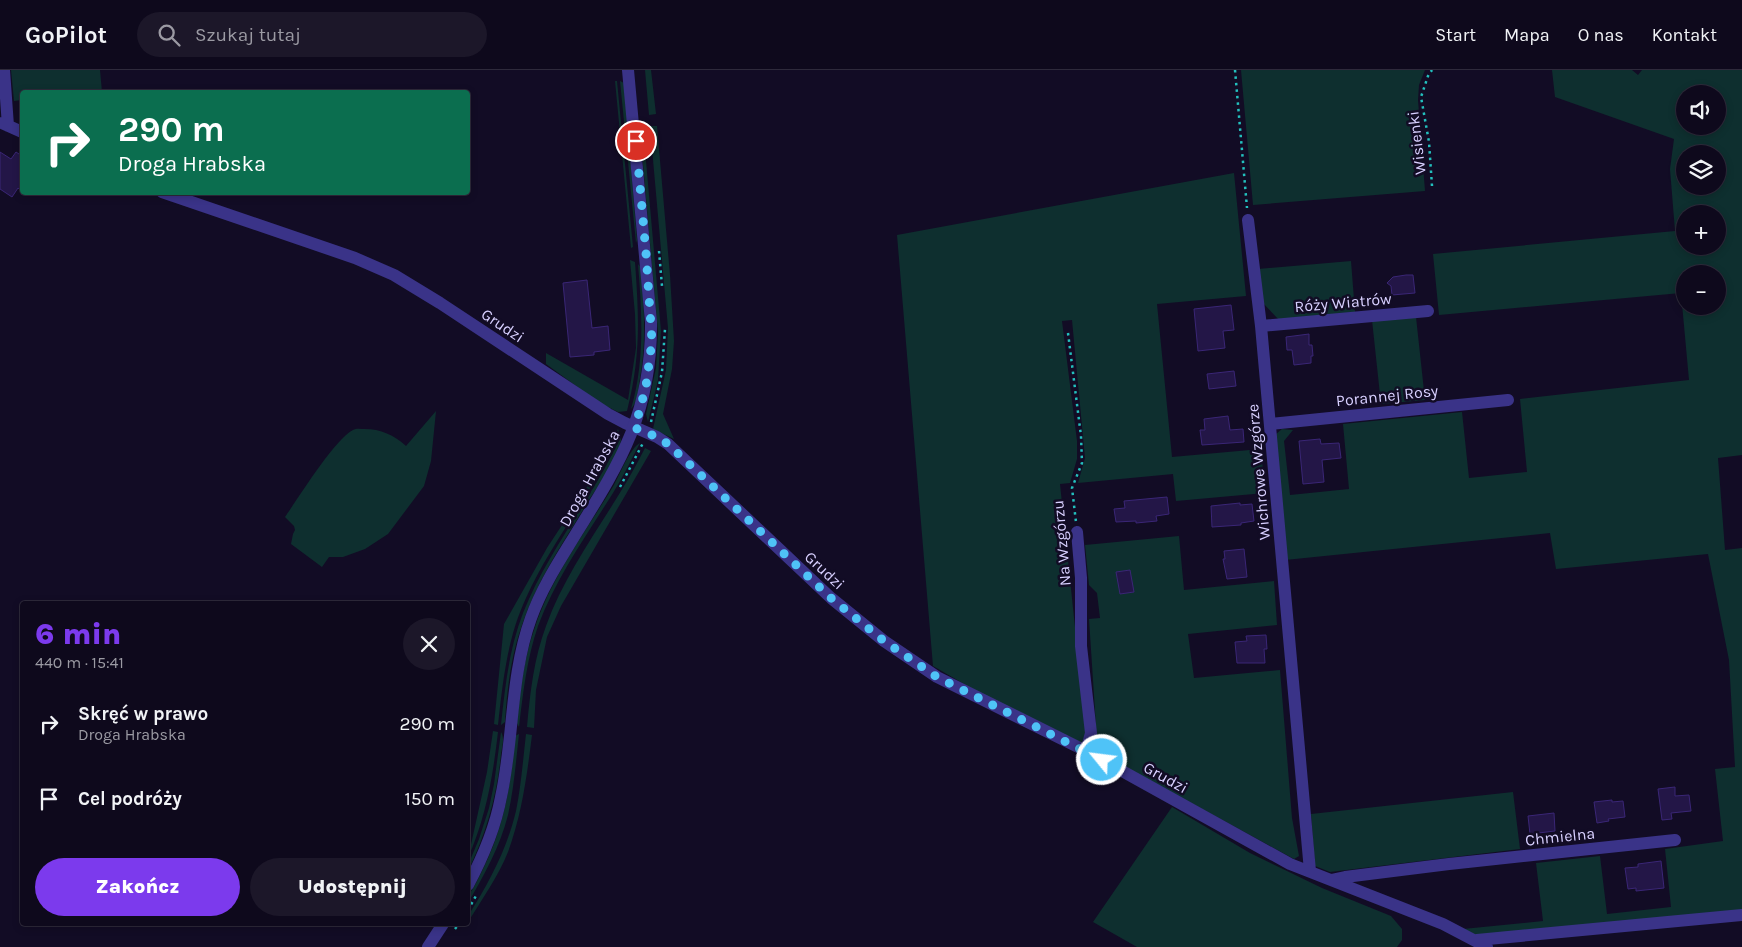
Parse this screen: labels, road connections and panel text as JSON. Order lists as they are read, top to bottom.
{
  "streets": {
    "street": [
      "Róży Wiatrów",
      "Grudzi",
      "Porannej Rosy",
      "Wichrowe Wzgórze",
      "Droga Hrabska",
      "Na Wzgórzu",
      "Chmielna"
    ],
    "path": ["Wisienki"]
  },
  "crossings": [
    ["Róży Wiatrów", "Wichrowe Wzgórze"],
    ["Grudzi", "Wichrowe Wzgórze"],
    ["Grudzi", "Droga Hrabska"],
    ["Grudzi", "Na Wzgórzu"],
    ["Grudzi", "Chmielna"],
    ["Porannej Rosy", "Wichrowe Wzgórze"]
  ],
  "page": {
    "header": "GoPilot",
    "search": "Szukaj tutaj",
    "nav": [
      "Start",
      "Mapa",
      "O nas",
      "Kontakt"
    ],
    "map_buttons": ["+", "−"],
    "turn": ["290 m", "Droga Hrabska"],
    "heading": ["6 min", "440 m · 15:41"],
    "list": [
      {
        "name": "Skręć w prawo",
        "note": "Droga Hrabska",
        "value": "290 m"
      },
      {
        "name": "Cel podróży",
        "value": "150 m"
      }
    ],
    "buttons": ["Zakończ", "Udostępnij"]
  }
}
